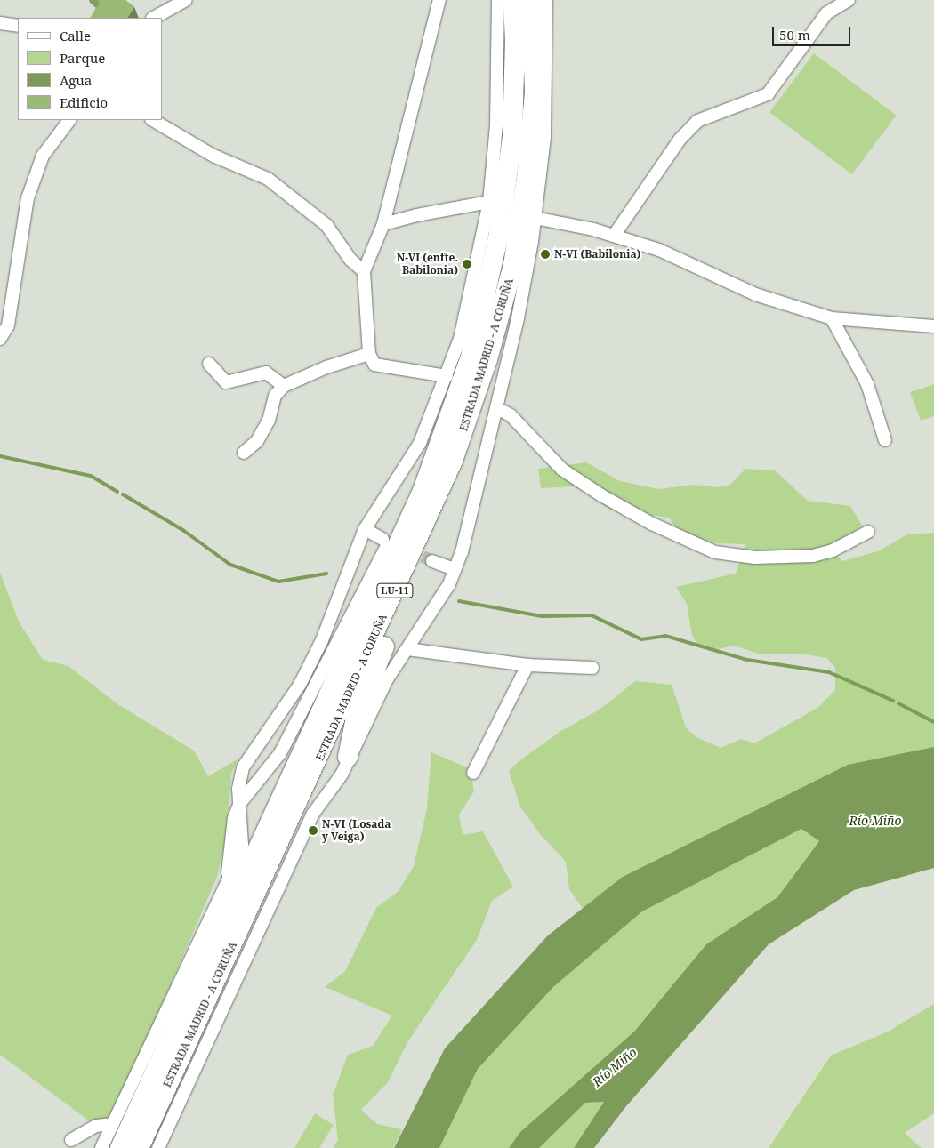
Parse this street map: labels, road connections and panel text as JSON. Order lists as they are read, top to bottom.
{
  "streets": {
    "highway": ["ESTRADA MADRID - A CORUÑA", "LU-11"]
  },
  "water": ["Río Miño"],
  "places": ["N-VI (Babilonia)", "N-VI (enfte. Babilonia)", "N-VI (Losada y Veiga)"],
  "legend": [
    "Calle",
    "Parque",
    "Agua",
    "Edificio"
  ],
  "scale_bar": "50 m"
}
